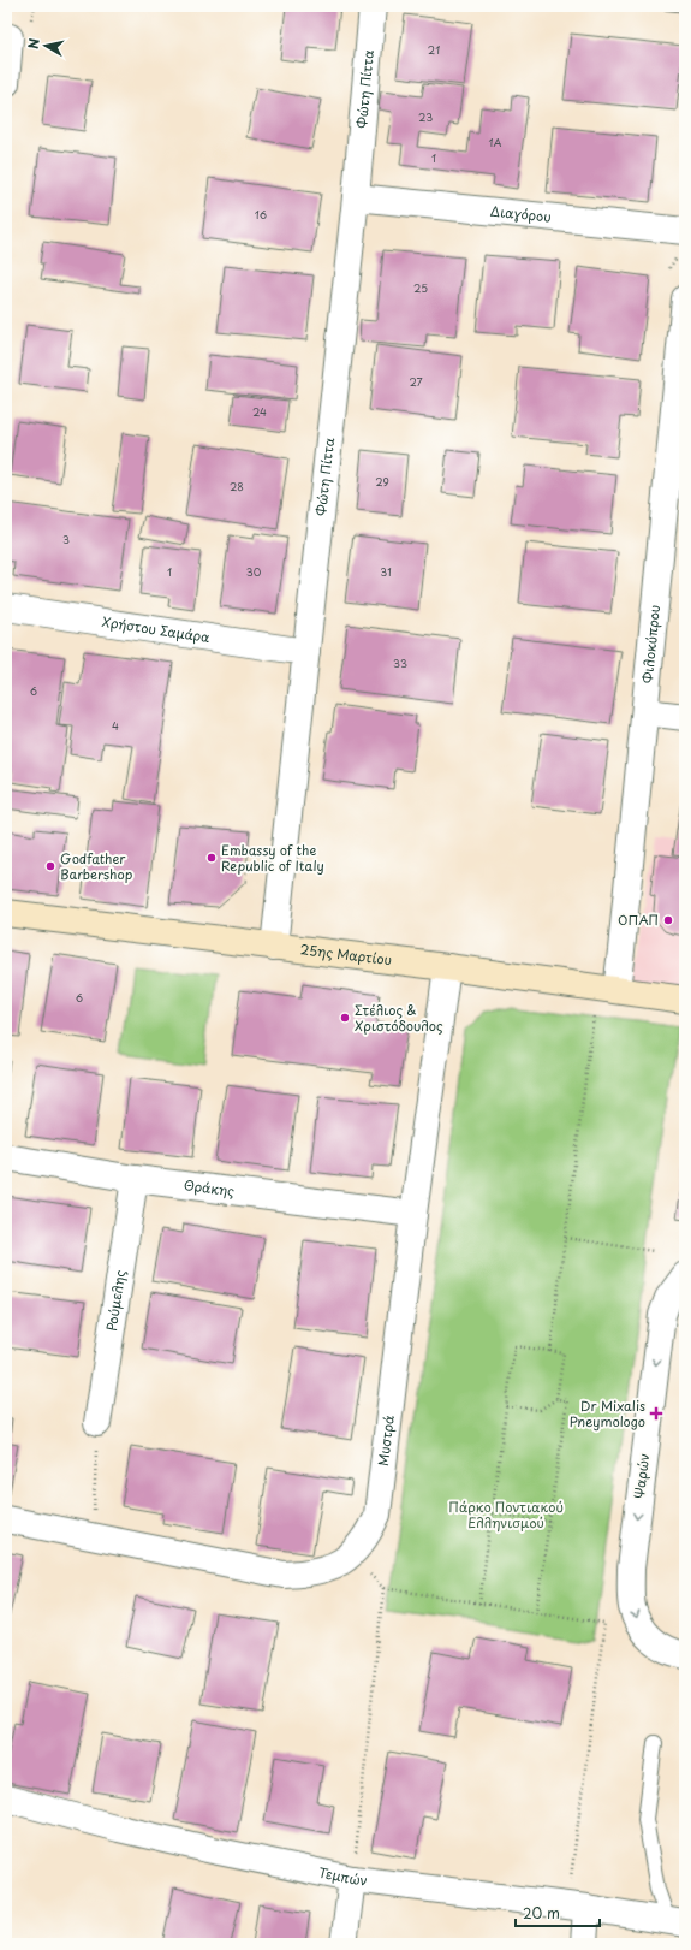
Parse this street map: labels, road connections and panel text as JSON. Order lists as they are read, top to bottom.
{
  "streets": {
    "street": [
      "Φώτη Πίττα",
      "Διαγόρου",
      "Χρήστου Σαμάρα",
      "Φιλοκύπρου",
      "25ης Μαρτίου",
      "Θράκης",
      "Ρούμελης",
      "Μυστρά",
      "Ψαρών",
      "Τεμπών"
    ]
  },
  "crossings": [
    ["Φώτη Πίττα", "Διαγόρου"],
    ["Φώτη Πίττα", "Χρήστου Σαμάρα"],
    ["Φώτη Πίττα", "25ης Μαρτίου"],
    ["Φιλοκύπρου", "25ης Μαρτίου"],
    ["25ης Μαρτίου", "Μυστρά"],
    ["Θράκης", "Ρούμελης"],
    ["Θράκης", "Μυστρά"]
  ],
  "one_way": ["Ψαρών"],
  "parks": ["Πάρκο Ποντιακού Ελληνισμού"],
  "places": {
    "other": [
      "Embassy of the Republic of Italy",
      "Godfather Barbershop",
      "ΟΠΑΠ",
      "Στέλιος & Χριστόδουλος"
    ],
    "health": ["Dr Mixalis Pneymologo"]
  },
  "house_numbers": [
    "21",
    "23",
    "1Α",
    "1",
    "16",
    "25",
    "27",
    "24",
    "29",
    "28",
    "3",
    "1",
    "30",
    "31",
    "33",
    "6",
    "4",
    "6"
  ],
  "scale_bar": "20 m",
  "north": "left"
}
